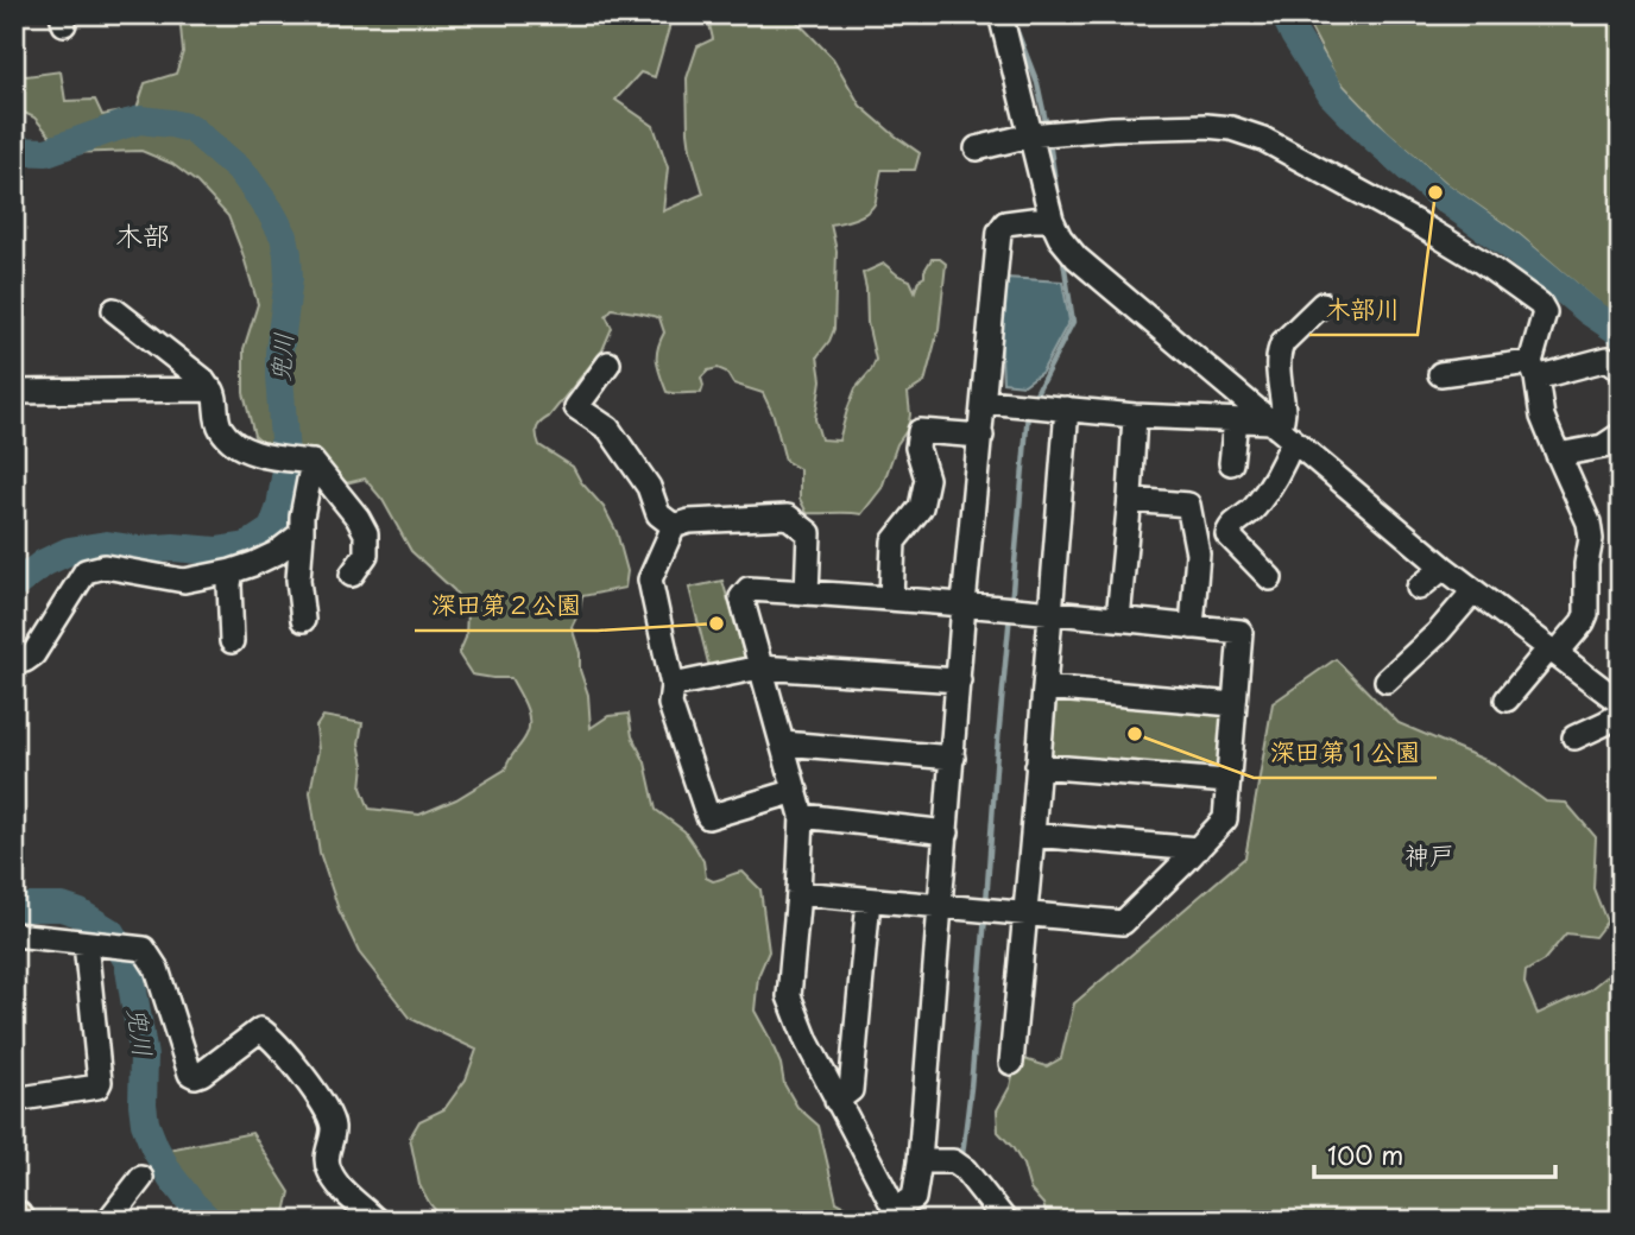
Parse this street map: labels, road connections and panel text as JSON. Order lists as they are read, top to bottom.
{
  "districts": ["木部", "神戸"],
  "water": ["兜川"],
  "places": ["木部川", "深田第２公園", "深田第１公園"],
  "scale_bar": "100 m"
}
